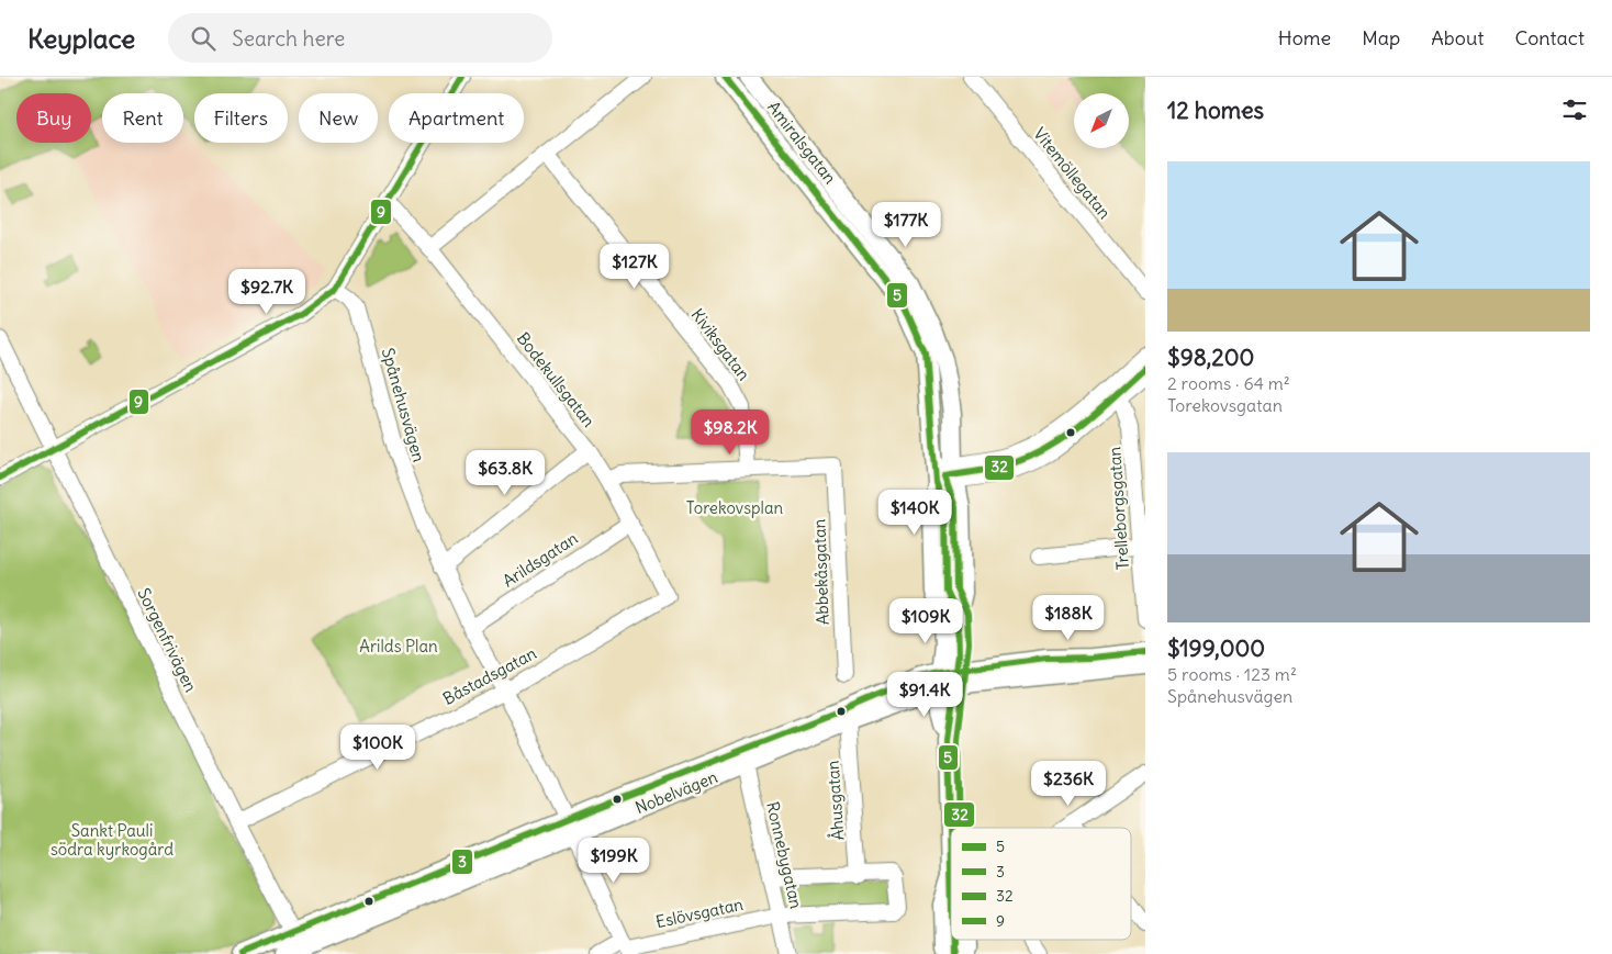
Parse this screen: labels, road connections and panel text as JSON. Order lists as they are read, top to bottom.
{
  "streets": {
    "main road": ["Amiralsgatan", "Nobelvägen"],
    "street": [
      "Vitemöllegatan",
      "Kiviksgatan",
      "Bodekullsgatan",
      "Spånehusvägen",
      "Trelleborgsgatan",
      "Arildsgatan",
      "Abbekåsgatan",
      "Sorgenfrivägen",
      "Båstadsgatan",
      "Åhusgatan",
      "Ronnebygatan",
      "Eslövsgatan"
    ]
  },
  "crossings": [
    ["Amiralsgatan", "Nobelvägen"],
    ["Kiviksgatan", "Abbekåsgatan"],
    ["Bodekullsgatan", "Arildsgatan"],
    ["Bodekullsgatan", "Båstadsgatan"],
    ["Spånehusvägen", "Arildsgatan"],
    ["Spånehusvägen", "Båstadsgatan"],
    ["Spånehusvägen", "Nobelvägen"],
    ["Spånehusvägen", "Eslövsgatan"],
    ["Sorgenfrivägen", "Båstadsgatan"],
    ["Sorgenfrivägen", "Nobelvägen"],
    ["Nobelvägen", "Åhusgatan"],
    ["Nobelvägen", "Ronnebygatan"],
    ["Åhusgatan", "Eslövsgatan"],
    ["Ronnebygatan", "Eslövsgatan"]
  ],
  "parks": ["Torekovsplan", "Arilds Plan", "Sankt Pauli södra kyrkogård"],
  "lines": [
    "transit line 5",
    "transit line 9",
    "transit line 32",
    "transit line 3"
  ],
  "legend": [
    "5",
    "3",
    "32",
    "9"
  ],
  "north": "bottom left",
  "page": {
    "header": "Keyplace",
    "search": "Search here",
    "nav": [
      "Home",
      "Map",
      "About",
      "Contact"
    ],
    "heading": "12 homes",
    "chip": [
      "Buy",
      "Rent",
      "Filters",
      "New",
      "Apartment"
    ],
    "list": [
      {
        "name": "$98,200",
        "note": "2 rooms · 64 m² · Torekovsgatan"
      },
      {
        "name": "$199,000",
        "note": "5 rooms · 123 m² · Spånehusvägen"
      }
    ],
    "price": [
      "$177K",
      "$127K",
      "$92.7K",
      "$98.2K",
      "$63.8K",
      "$140K",
      "$188K",
      "$109K",
      "$91.4K",
      "$100K",
      "$236K",
      "$199K"
    ]
  }
}
